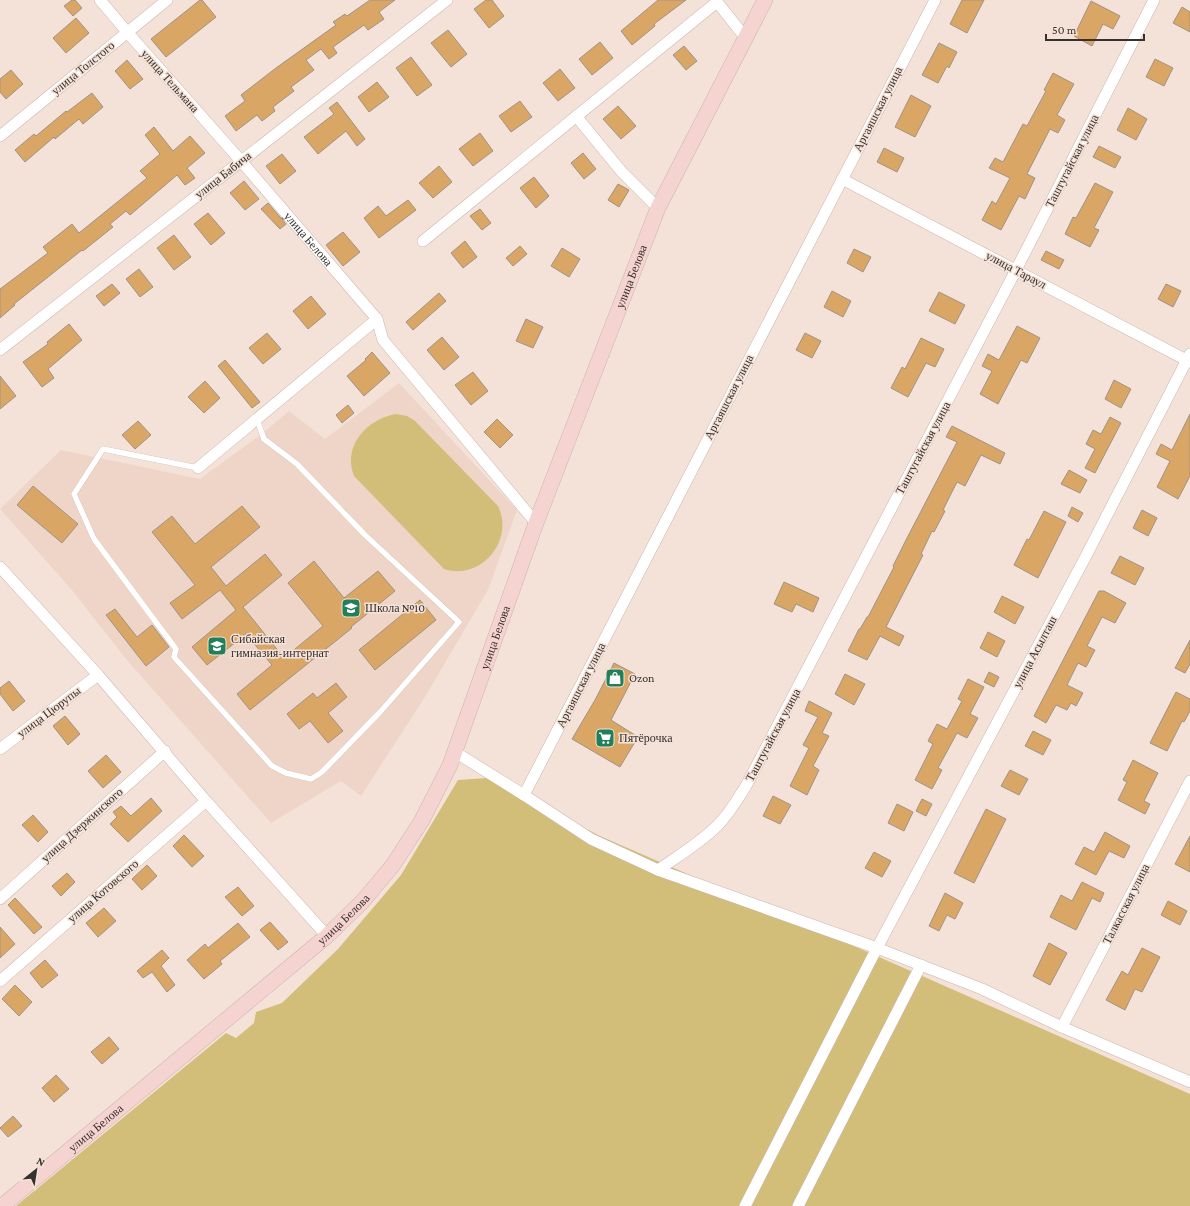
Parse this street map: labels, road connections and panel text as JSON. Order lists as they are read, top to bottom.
{
  "streets": {
    "main road": ["улица Белова"],
    "street": [
      "улица Толстого",
      "улица Тельмана",
      "Аргаяшская улица",
      "Таштугайская улица",
      "улица Бабича",
      "улица Тараул",
      "улица Асылташ",
      "улица Цюрупы",
      "улица Дзержинского",
      "улица Котовского",
      "Талкасская улица"
    ]
  },
  "crossings": [
    ["улица Толстого", "улица Тельмана"],
    ["улица Тельмана", "улица Бабича"],
    ["улица Тельмана", "улица Белова"],
    ["Аргаяшская улица", "улица Тараул"],
    ["Таштугайская улица", "улица Тараул"],
    ["улица Бабича", "улица Белова"],
    ["улица Тараул", "улица Асылташ"]
  ],
  "places": {
    "school or university": ["Школа №10", "Сибайская гимназия-интернат"],
    "shop": ["Ozon"],
    "supermarket": ["Пятёрочка"]
  },
  "scale_bar": "50 m",
  "north": "top right"
}
